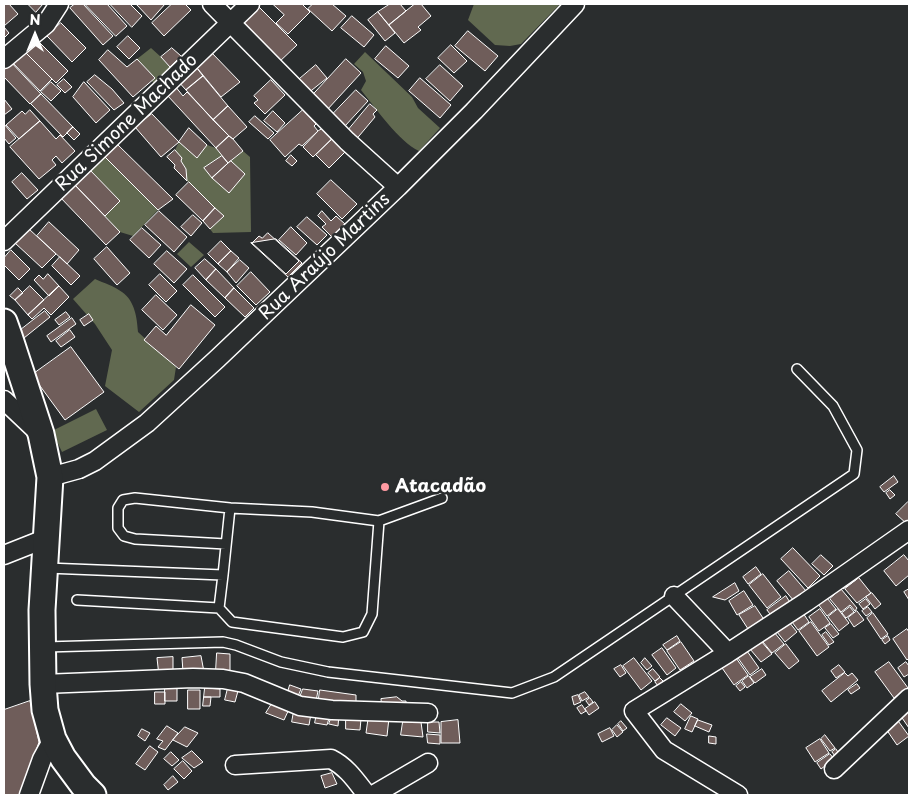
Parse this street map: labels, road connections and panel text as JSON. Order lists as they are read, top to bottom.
{
  "streets": {
    "street": ["Rua Simone Machado", "Rua Araújo Martins"]
  },
  "places": ["Atacadão"],
  "north": "top"
}
